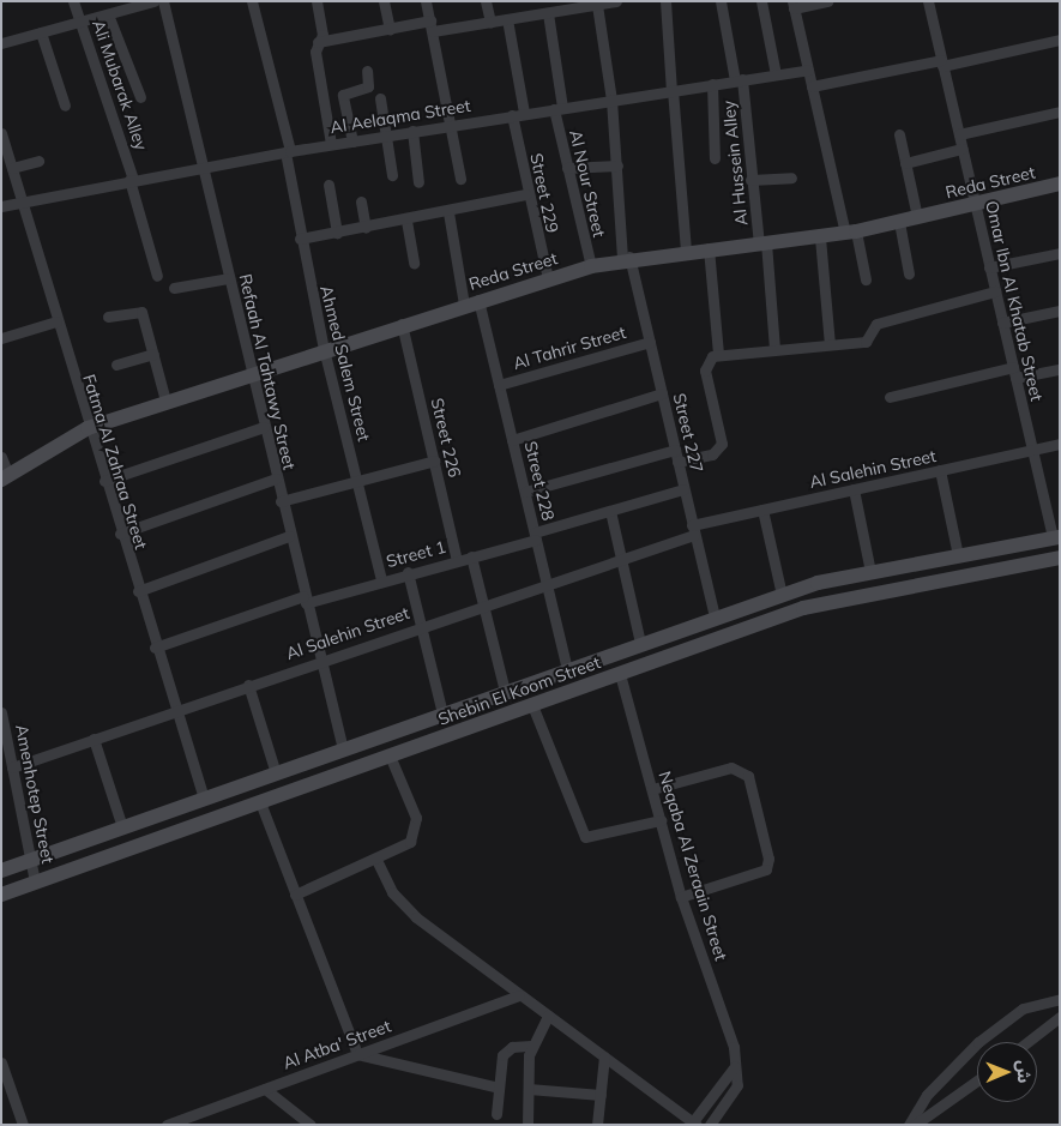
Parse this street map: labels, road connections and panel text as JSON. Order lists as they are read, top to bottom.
{
  "streets": {
    "street": [
      "Ali Mubarak Alley",
      "Al Aelaqma Street",
      "Al Hussein Alley",
      "Reda Street",
      "Al Nour Street",
      "Street 229",
      "Omar Ibn Al Khatab Street",
      "Al Tahrir Street",
      "Ahmed Salem Street",
      "Refaah Al Tahtawy Street",
      "Street 227",
      "Street 226",
      "Fatma Al Zahraa Street",
      "Al Salehin Street",
      "Street 228",
      "Street 1",
      "Shebin El Koom Street",
      "Amenhotep Street",
      "Neqaba Al Zeraain Street",
      "Al Atba' Street"
    ]
  },
  "crossings": [
    ["Ali Mubarak Alley", "Al Aelaqma Street"],
    ["Al Aelaqma Street", "Al Hussein Alley"],
    ["Al Aelaqma Street", "Al Nour Street"],
    ["Al Aelaqma Street", "Street 229"],
    ["Al Aelaqma Street", "Ahmed Salem Street"],
    ["Al Aelaqma Street", "Refaah Al Tahtawy Street"],
    ["Al Aelaqma Street", "Street 227"],
    ["Al Aelaqma Street", "Fatma Al Zahraa Street"],
    ["Al Hussein Alley", "Reda Street"],
    ["Reda Street", "Al Nour Street"],
    ["Reda Street", "Street 229"],
    ["Reda Street", "Omar Ibn Al Khatab Street"],
    ["Reda Street", "Ahmed Salem Street"],
    ["Reda Street", "Refaah Al Tahtawy Street"],
    ["Reda Street", "Street 227"],
    ["Reda Street", "Street 226"],
    ["Reda Street", "Fatma Al Zahraa Street"],
    ["Reda Street", "Street 228"],
    ["Omar Ibn Al Khatab Street", "Al Salehin Street"],
    ["Omar Ibn Al Khatab Street", "Shebin El Koom Street"],
    ["Al Tahrir Street", "Street 227"],
    ["Al Tahrir Street", "Street 228"],
    ["Ahmed Salem Street", "Street 1"],
    ["Refaah Al Tahtawy Street", "Al Salehin Street"],
    ["Refaah Al Tahtawy Street", "Street 1"],
    ["Refaah Al Tahtawy Street", "Shebin El Koom Street"],
    ["Street 227", "Al Salehin Street"],
    ["Street 227", "Street 1"],
    ["Street 227", "Shebin El Koom Street"],
    ["Street 226", "Street 1"],
    ["Fatma Al Zahraa Street", "Al Salehin Street"],
    ["Fatma Al Zahraa Street", "Street 1"],
    ["Fatma Al Zahraa Street", "Shebin El Koom Street"],
    ["Al Salehin Street", "Street 228"],
    ["Al Salehin Street", "Amenhotep Street"],
    ["Street 228", "Street 1"],
    ["Street 228", "Shebin El Koom Street"],
    ["Shebin El Koom Street", "Amenhotep Street"],
    ["Shebin El Koom Street", "Neqaba Al Zeraain Street"]
  ],
  "north": "right"
}
